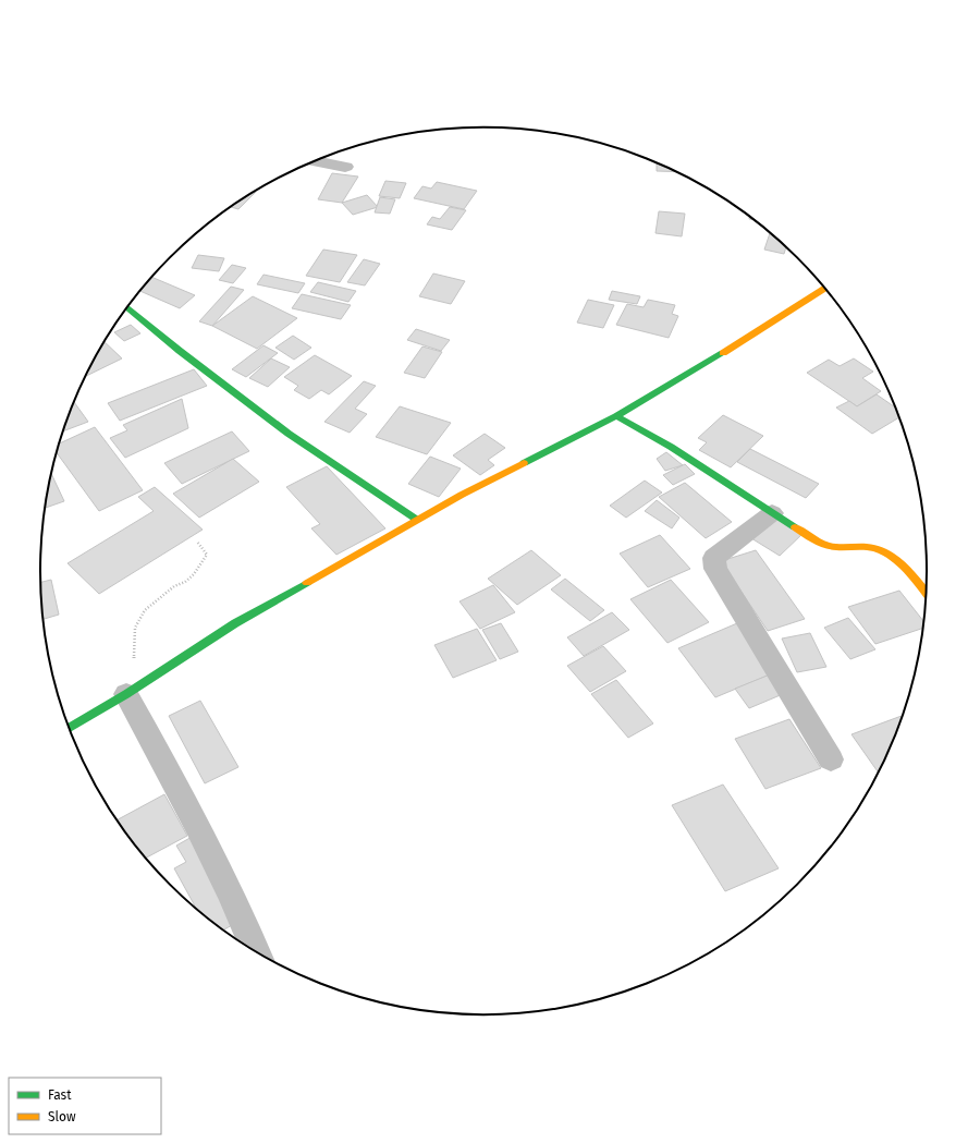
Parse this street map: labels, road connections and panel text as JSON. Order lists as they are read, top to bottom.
{
  "legend": ["Fast", "Slow"]
}
